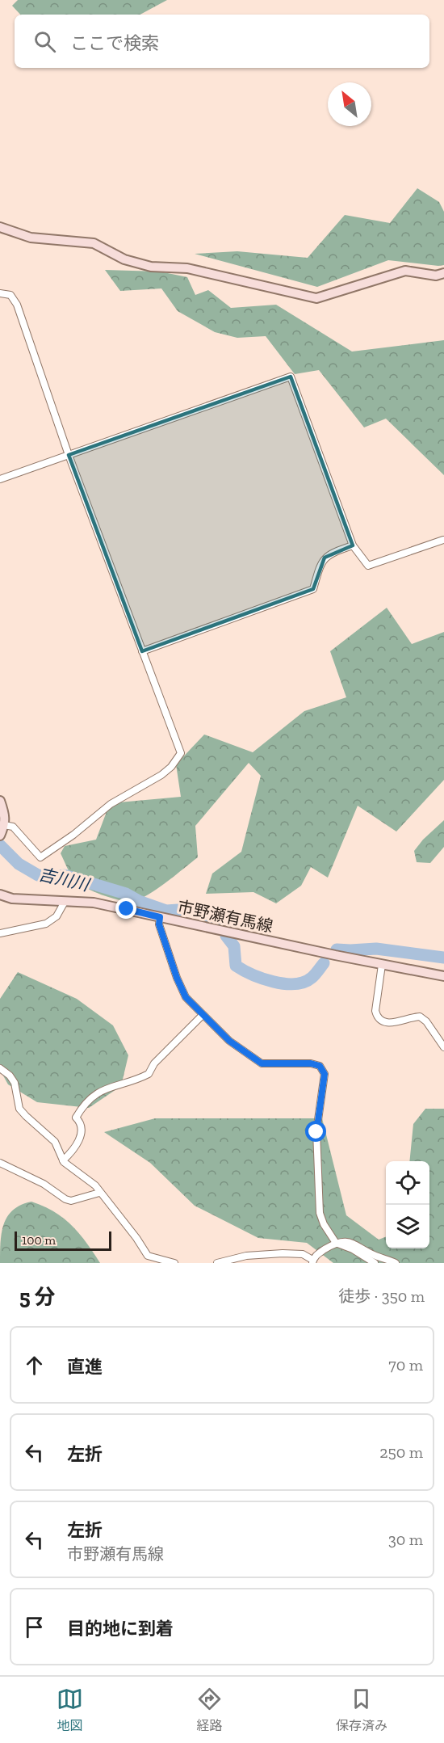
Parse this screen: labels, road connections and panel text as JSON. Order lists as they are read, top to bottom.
{
  "streets": {
    "main road": ["市野瀬有馬線"]
  },
  "water": ["吉川川"],
  "scale_bar": "100 m",
  "north": "top left",
  "page": {
    "search": "ここで検索",
    "scale": "100 m",
    "heading": ["5 分", "徒歩 · 350 m"],
    "list": [
      ["直進", "70 m"],
      ["左折", "250 m"],
      ["左折", "市野瀬有馬線", "30 m"],
      "目的地に到着"
    ],
    "nav": ["地図", "経路", "保存済み"]
  }
}
